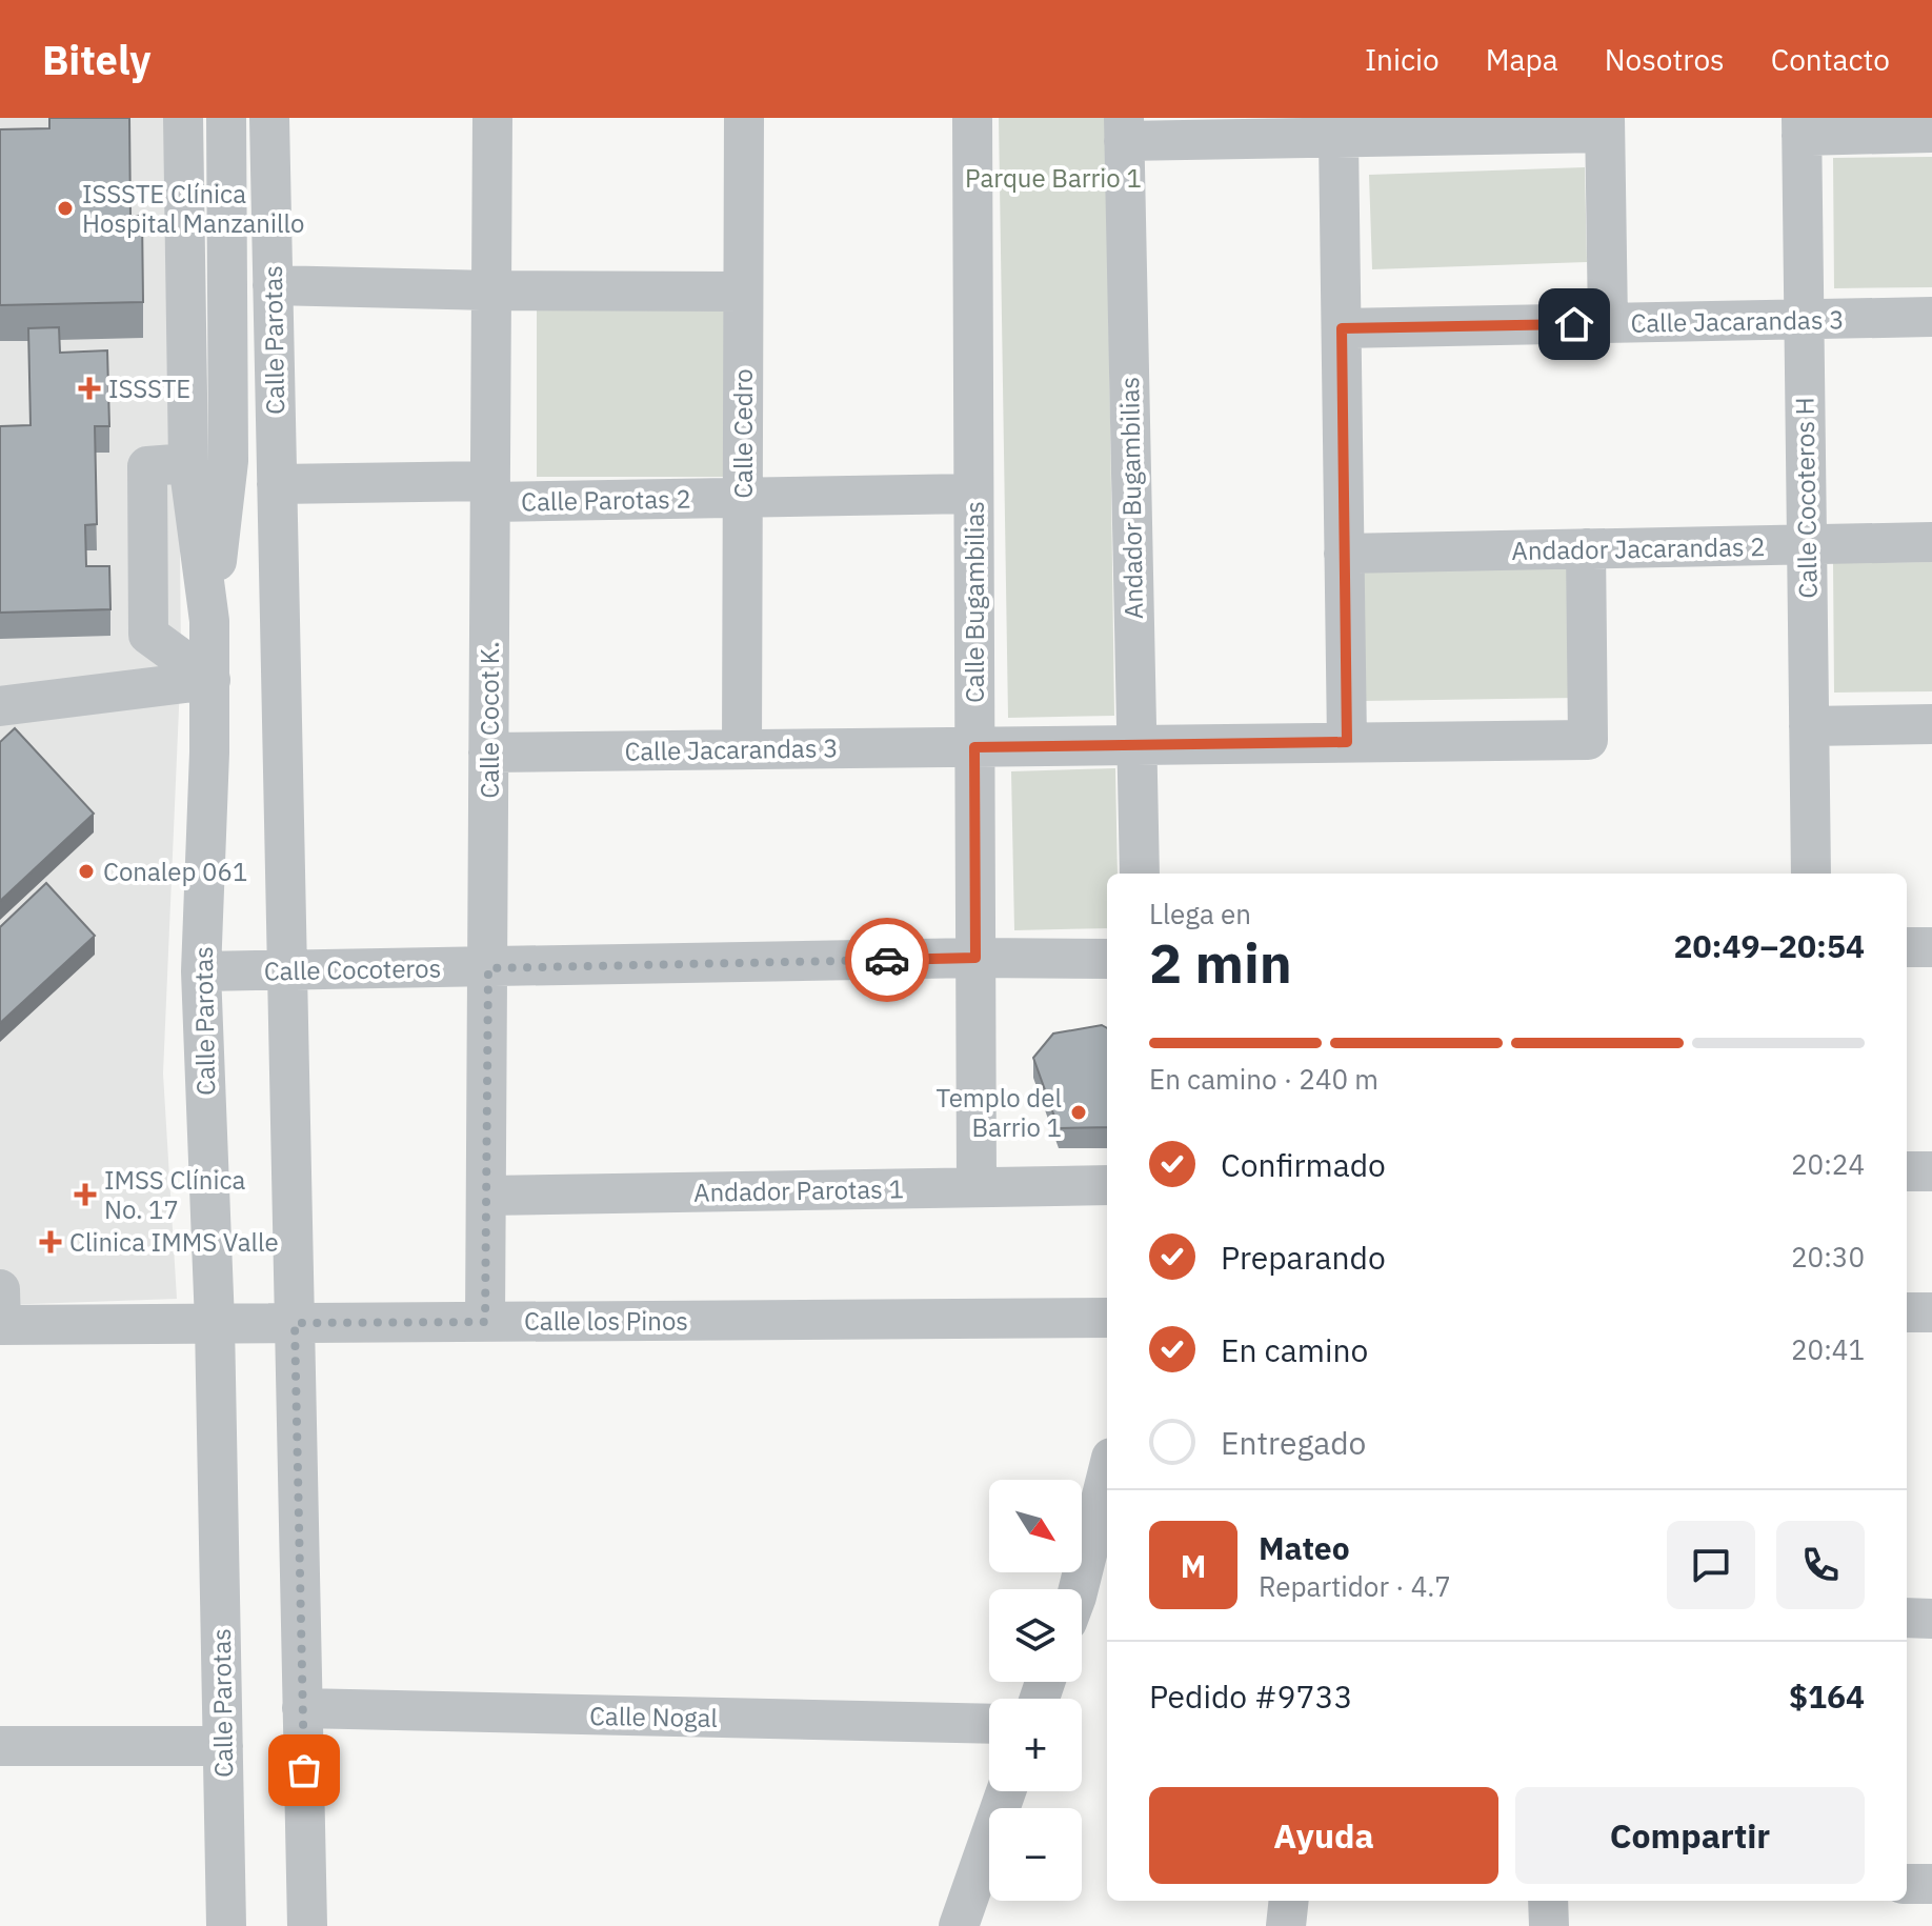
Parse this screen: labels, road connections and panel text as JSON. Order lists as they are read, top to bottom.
{
  "streets": {
    "street": [
      "Calle Jacarandas 3",
      "Calle Parotas",
      "Calle Cedro",
      "Andador Bugambilias",
      "Calle Cocoteros H",
      "Calle Parotas 2",
      "Andador Jacarandas 2",
      "Calle Bugambilias",
      "Calle Cocot K.",
      "Calle Cocoteros",
      "Andador Parotas 1",
      "Calle los Pinos",
      "Calle Nogal"
    ]
  },
  "crossings": [
    ["Calle Jacarandas 3", "Calle Cedro"],
    ["Calle Jacarandas 3", "Andador Bugambilias"],
    ["Calle Jacarandas 3", "Calle Cocoteros H"],
    ["Calle Jacarandas 3", "Andador Jacarandas 2"],
    ["Calle Jacarandas 3", "Calle Bugambilias"],
    ["Calle Jacarandas 3", "Calle Cocot K."],
    ["Calle Parotas", "Calle Parotas 2"],
    ["Calle Parotas", "Calle Cocoteros"],
    ["Calle Parotas", "Calle los Pinos"],
    ["Calle Parotas", "Calle Nogal"],
    ["Calle Cedro", "Calle Parotas 2"],
    ["Calle Cocoteros H", "Andador Jacarandas 2"],
    ["Calle Parotas 2", "Calle Bugambilias"],
    ["Calle Parotas 2", "Calle Cocot K."],
    ["Calle Bugambilias", "Calle Cocoteros"],
    ["Calle Bugambilias", "Andador Parotas 1"],
    ["Calle Cocot K.", "Calle Cocoteros"],
    ["Calle Cocot K.", "Andador Parotas 1"],
    ["Calle Cocot K.", "Calle los Pinos"]
  ],
  "parks": ["Parque Barrio 1"],
  "places": {
    "other": ["ISSSTE Clínica Hospital Manzanillo", "Conalep 061", "Templo del Barrio 1"],
    "health": ["ISSSTE", "IMSS Clínica No. 17", "Clinica IMMS Valle"]
  },
  "north": "bottom right",
  "page": {
    "header": "Bitely",
    "nav": [
      "Inicio",
      "Mapa",
      "Nosotros",
      "Contacto"
    ],
    "heading": ["2 min", "Llega en", "20:49–20:54"],
    "panel": [
      "Mateo",
      "Repartidor · 4.7",
      "Pedido #9733",
      "$164"
    ],
    "bar": "En camino · 240 m",
    "list": [
      ["Confirmado", "20:24"],
      ["Preparando", "20:30"],
      ["En camino", "20:41"],
      "Entregado"
    ],
    "map_buttons": ["+", "−"],
    "round": "M",
    "buttons": ["Ayuda", "Compartir"]
  }
}
